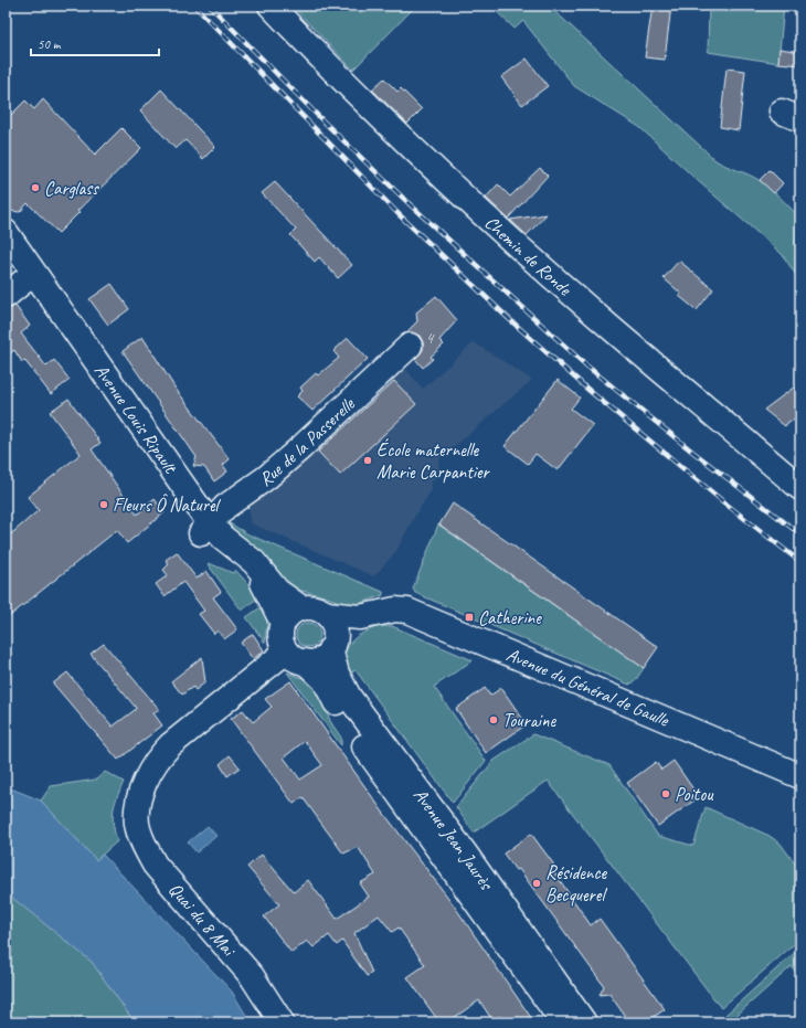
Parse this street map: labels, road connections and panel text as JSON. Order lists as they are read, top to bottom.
{
  "streets": {
    "main road": [
      "Chemin de Ronde",
      "Avenue Louis Ripault",
      "Rue de la Passerelle",
      "Avenue du Général de Gaulle",
      "Avenue Jean Jaurès",
      "Quai du 8 Mai"
    ]
  },
  "crossings": [
    ["Avenue Louis Ripault", "Rue de la Passerelle"],
    ["Avenue Louis Ripault", "Avenue du Général de Gaulle"],
    ["Avenue Louis Ripault", "Avenue Jean Jaurès"],
    ["Avenue Louis Ripault", "Quai du 8 Mai"],
    ["Avenue du Général de Gaulle", "Avenue Jean Jaurès"],
    ["Avenue du Général de Gaulle", "Quai du 8 Mai"],
    ["Avenue Jean Jaurès", "Quai du 8 Mai"]
  ],
  "places": {
    "other": [
      "Carglass",
      "École maternelle Marie Carpantier",
      "Fleurs Ô Naturel",
      "Touraine",
      "Poitou",
      "Résidence Becquerel"
    ],
    "transit": ["Catherine"]
  },
  "house_numbers": ["4"],
  "scale_bar": "50 m"
}
